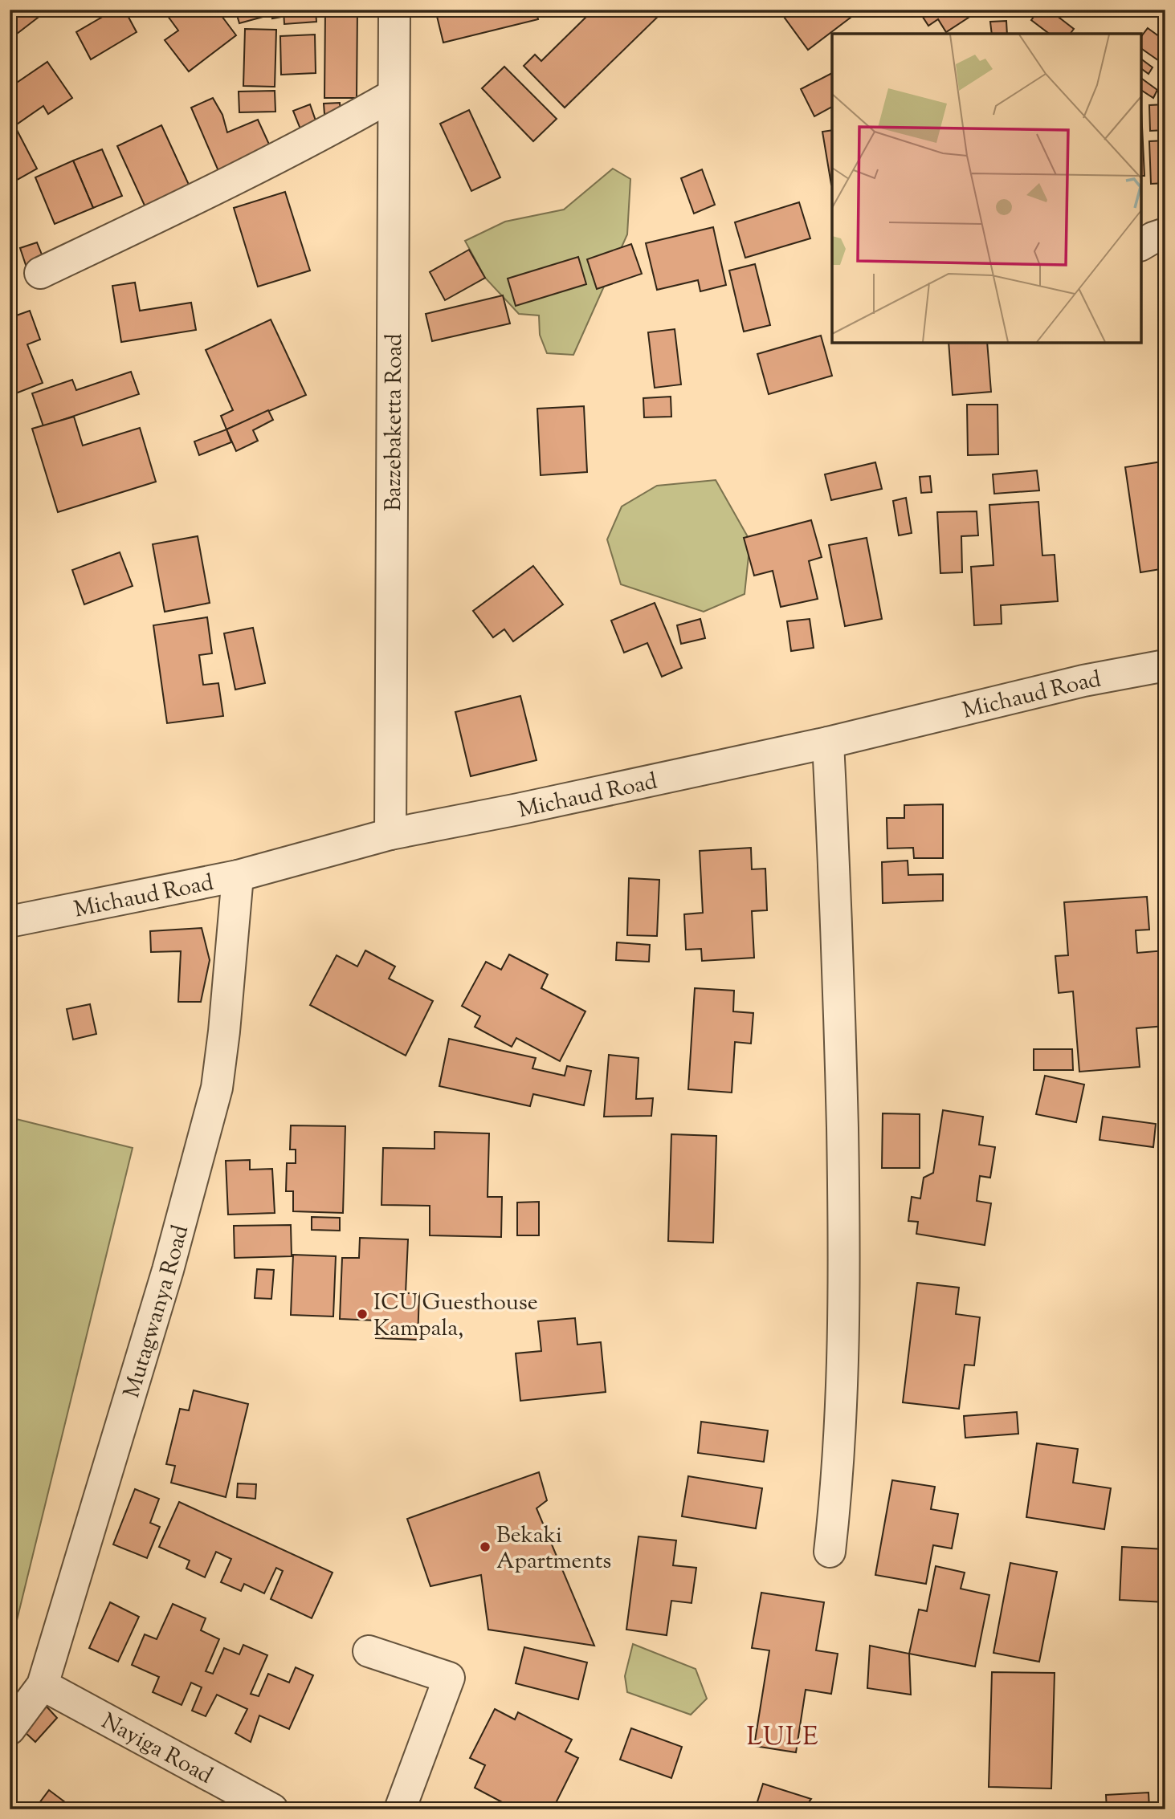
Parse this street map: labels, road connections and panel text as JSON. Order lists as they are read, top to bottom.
{
  "streets": {
    "street": [
      "Bazzebaketta Road",
      "Michaud Road",
      "Mutagwanya Road",
      "Nayiga Road"
    ]
  },
  "crossings": [
    ["Bazzebaketta Road", "Michaud Road"],
    ["Michaud Road", "Mutagwanya Road"],
    ["Mutagwanya Road", "Nayiga Road"]
  ],
  "districts": ["LULE"],
  "places": ["ICU Guesthouse Kampala,", "Bekaki Apartments"]
}
